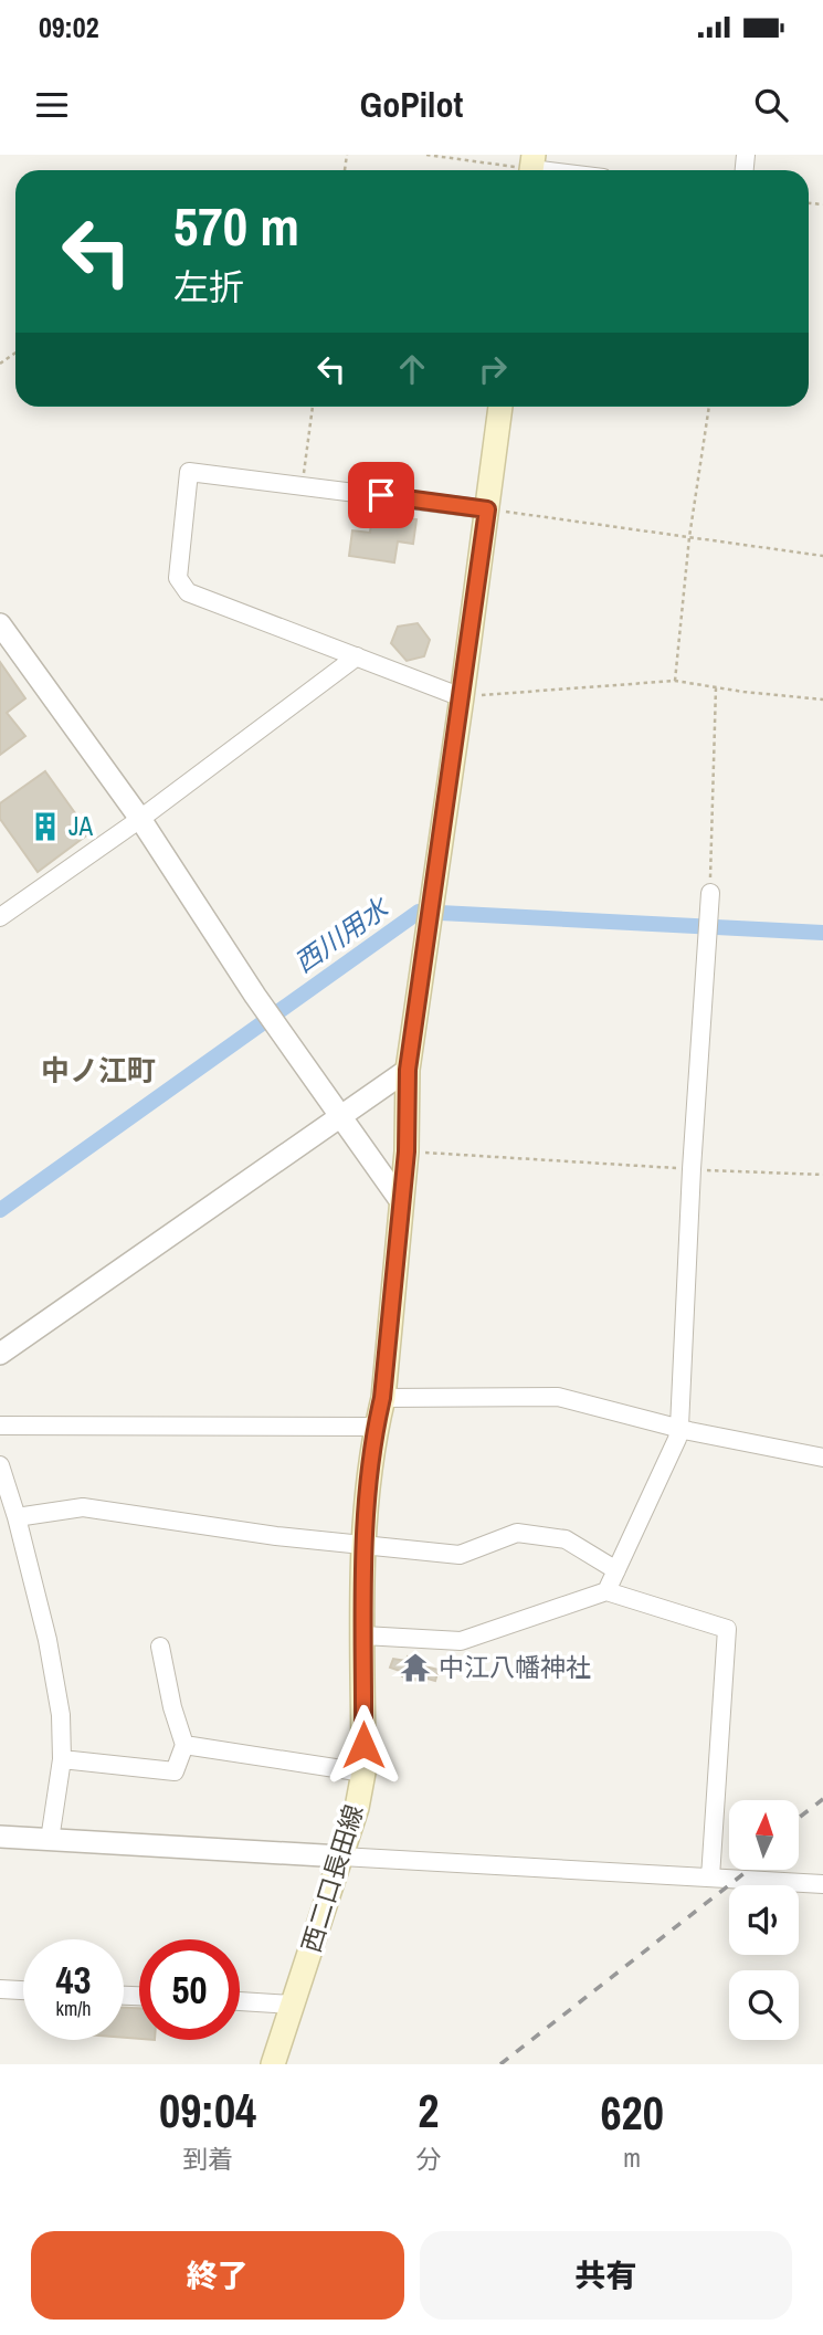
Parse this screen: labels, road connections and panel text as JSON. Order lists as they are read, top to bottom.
{
  "streets": {
    "main road": ["西二口長田線"]
  },
  "districts": ["中ノ江町"],
  "water": ["西川用水"],
  "places": {
    "building": ["JA"],
    "temple": ["中江八幡神社"]
  },
  "north": "top",
  "page": {
    "status": "09:02",
    "header": "GoPilot",
    "turn": ["570 m", "左折"],
    "speed": "43 km/h",
    "limit": "50",
    "eta": [
      "09:04",
      "到着",
      "2",
      "分",
      "620",
      "m"
    ],
    "buttons": ["終了", "共有"]
  }
}
